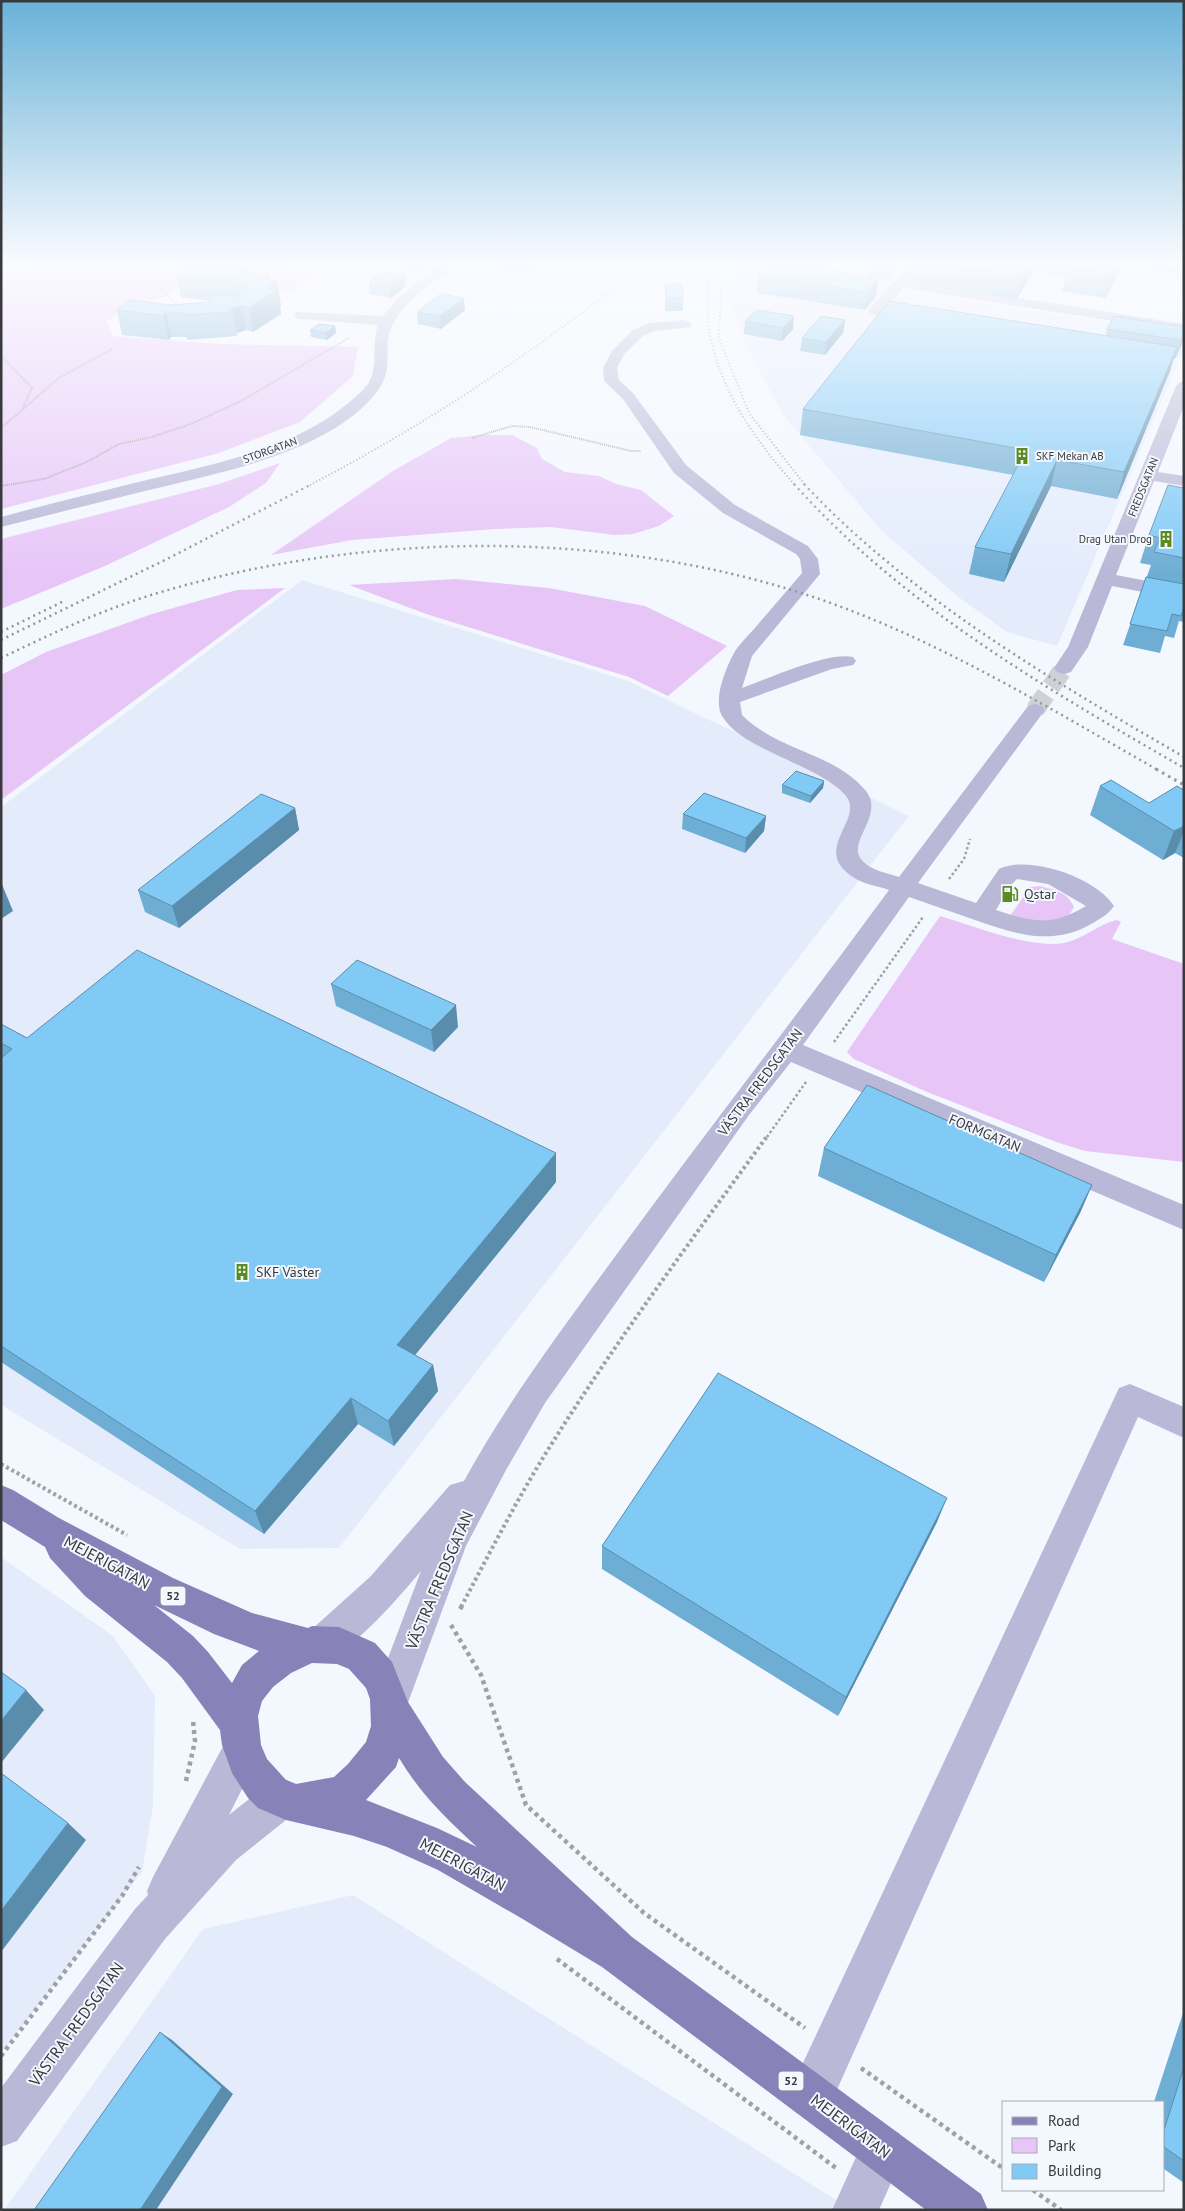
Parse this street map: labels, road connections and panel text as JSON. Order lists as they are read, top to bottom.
{
  "streets": {
    "main road": ["MEJERIGATAN", "52"],
    "street": [
      "STORGATAN",
      "FREDSGATAN",
      "VÄSTRA FREDSGATAN",
      "FORMGATAN"
    ]
  },
  "crossings": [
    ["VÄSTRA FREDSGATAN", "FORMGATAN"],
    ["VÄSTRA FREDSGATAN", "MEJERIGATAN"],
    ["VÄSTRA FREDSGATAN", "52"],
    ["MEJERIGATAN", "52"]
  ],
  "places": {
    "building": ["SKF Mekan AB", "Drag Utan Drog", "SKF Väster"],
    "fuel station": ["Qstar"]
  },
  "legend": ["Road", "Park", "Building"]
}
